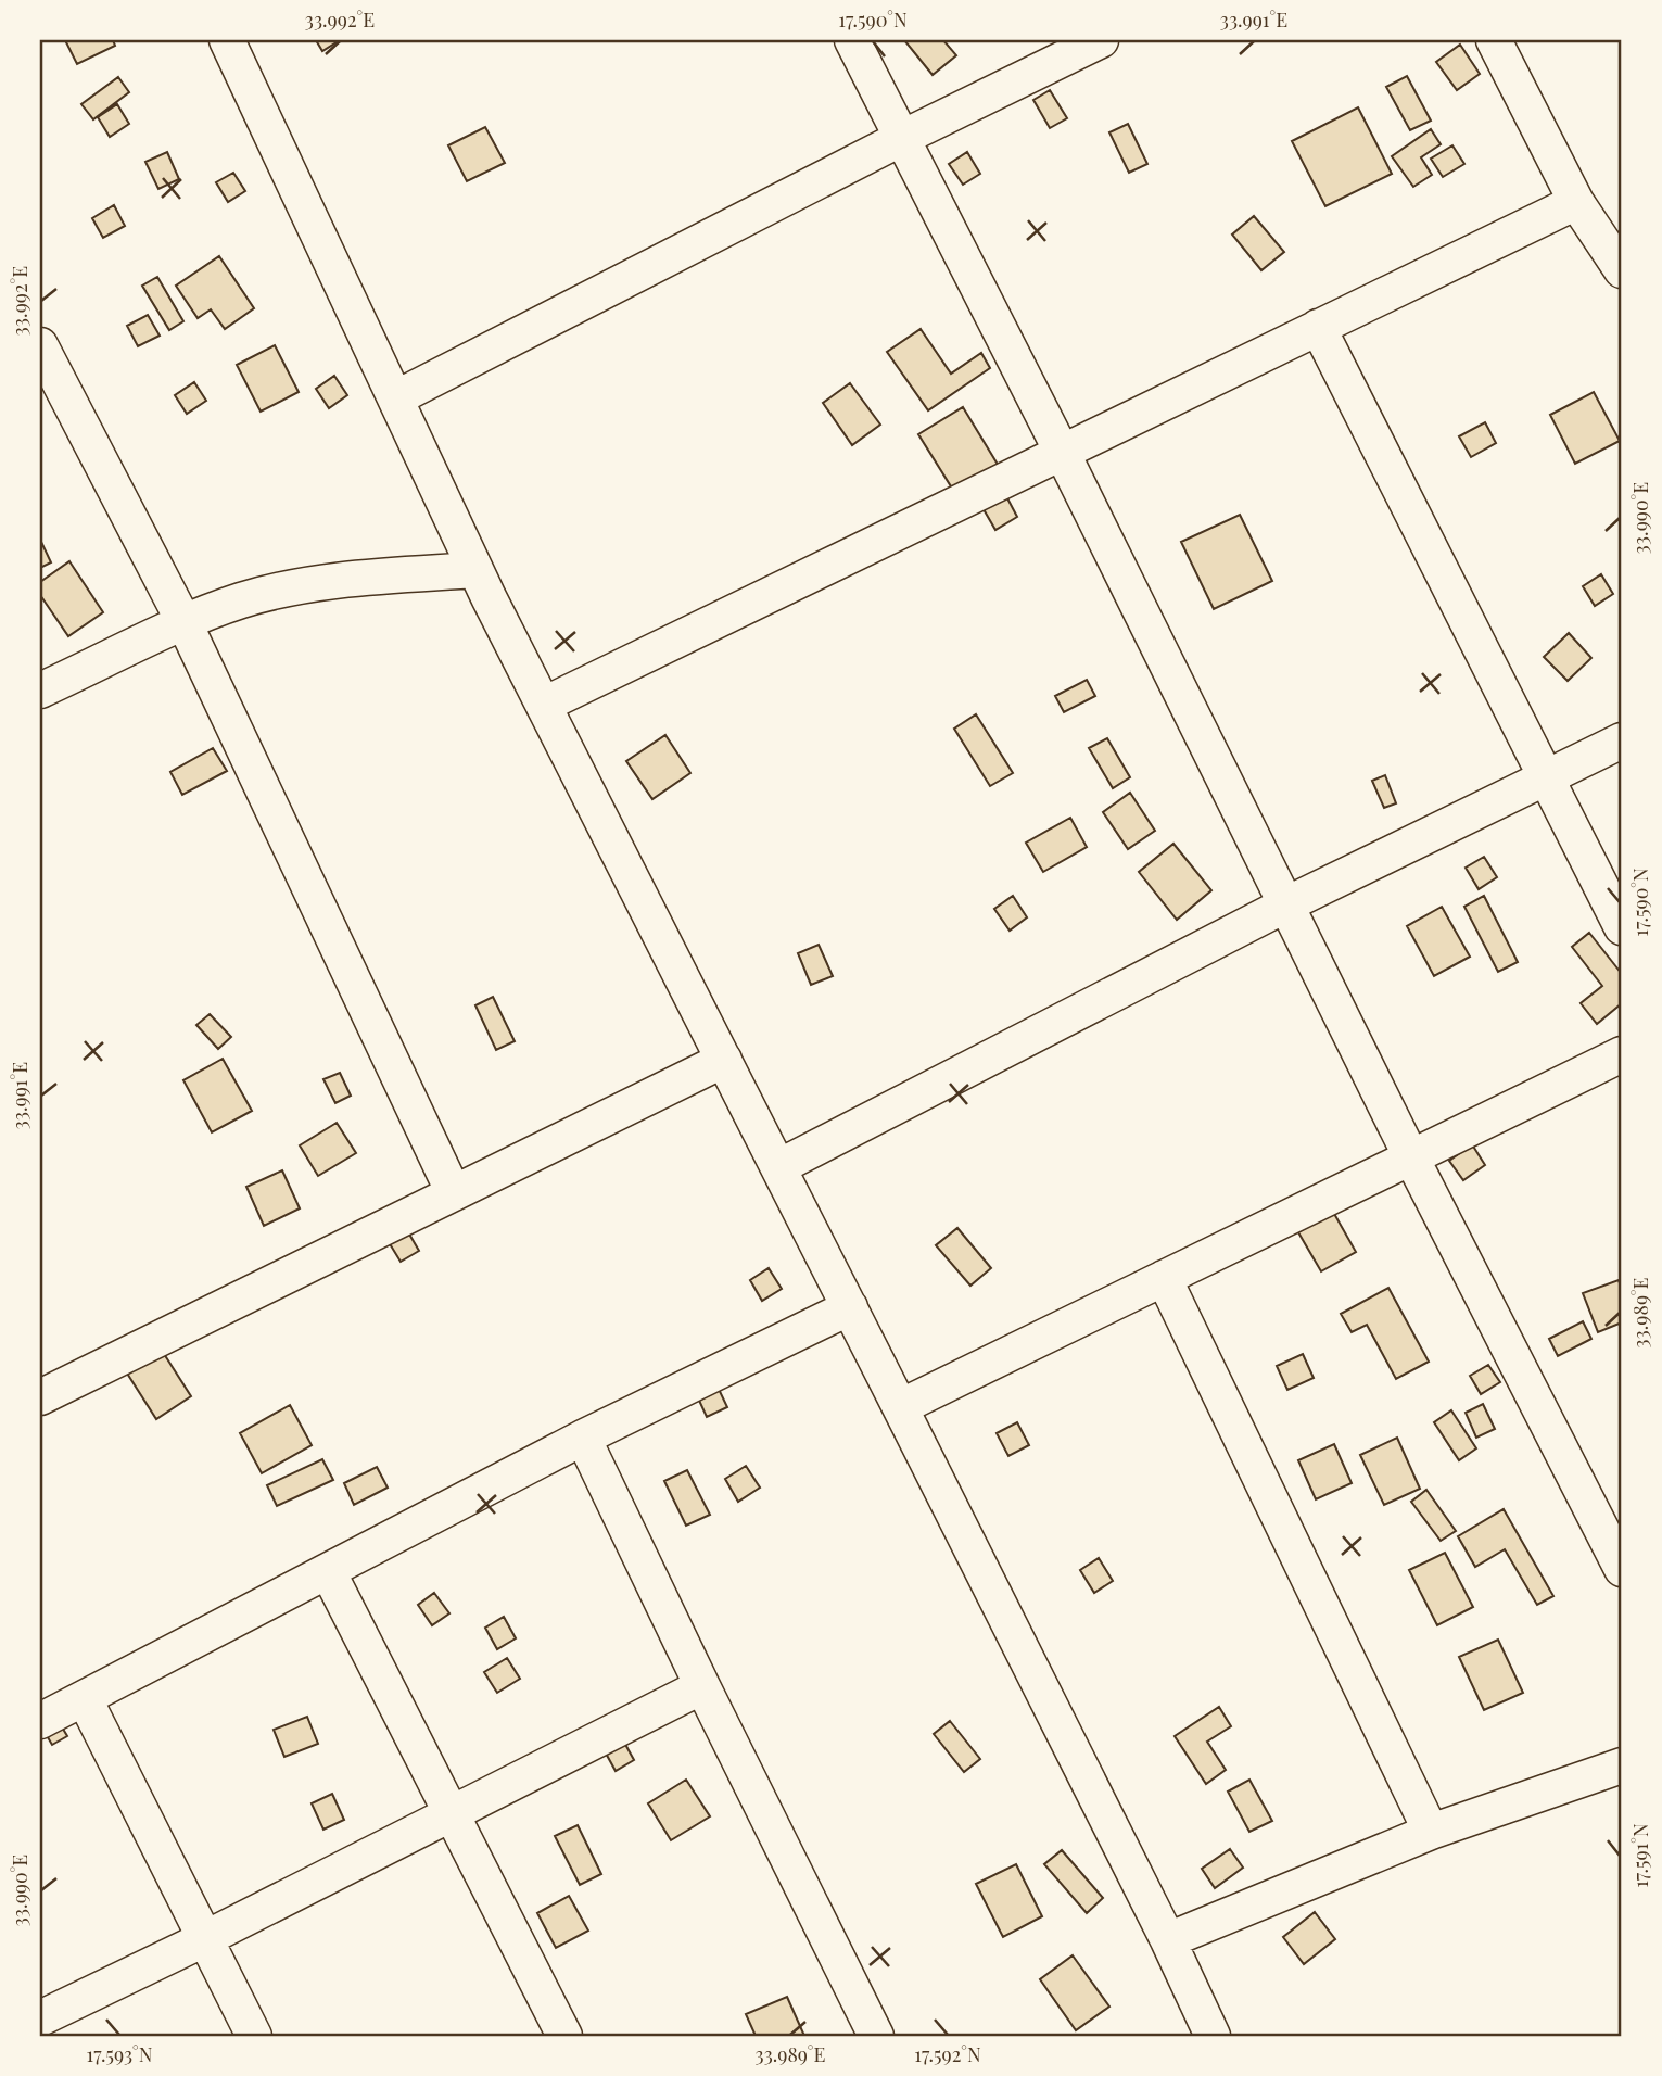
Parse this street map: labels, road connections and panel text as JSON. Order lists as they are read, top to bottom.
{
  "coordinates": [
    "33.992°E",
    "17.590°N",
    "33.991°E",
    "33.990°E",
    "33.989°E",
    "17.591°N",
    "17.593°N",
    "17.592°N"
  ]
}
